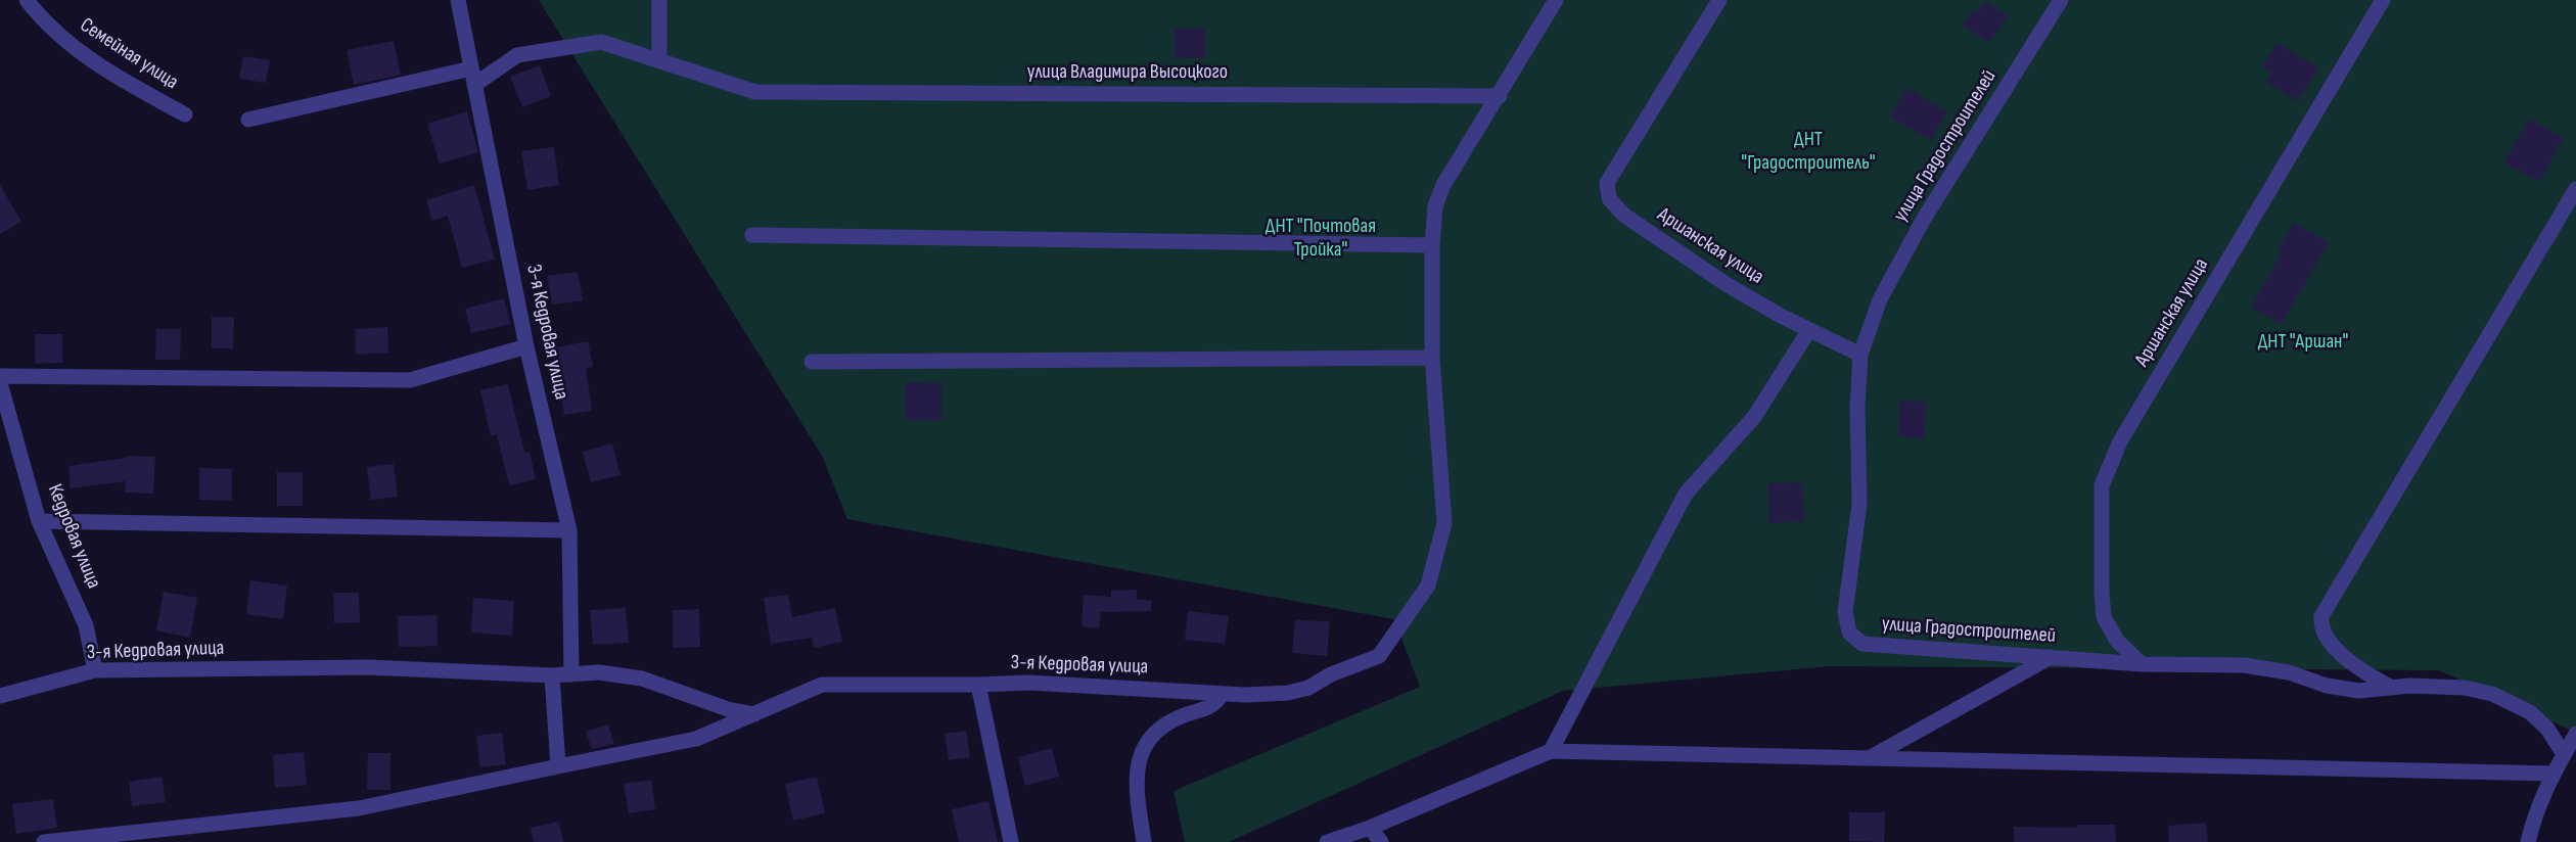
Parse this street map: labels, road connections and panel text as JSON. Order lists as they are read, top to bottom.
{
  "streets": {
    "street": [
      "Семейная улица",
      "улица Владимира Высоцкого",
      "улица Градостроителей",
      "Аршанская улица",
      "3-я Кедровая улица",
      "Кедровая улица"
    ]
  },
  "crossings": [
    ["улица Владимира Высоцкого", "3-я Кедровая улица"],
    ["улица Градостроителей", "Аршанская улица"],
    ["3-я Кедровая улица", "Кедровая улица"]
  ],
  "parks": ["ДНТ \"Градостроитель\"", "ДНТ \"Почтовая Тройка\"", "ДНТ \"Аршан\""]
}
